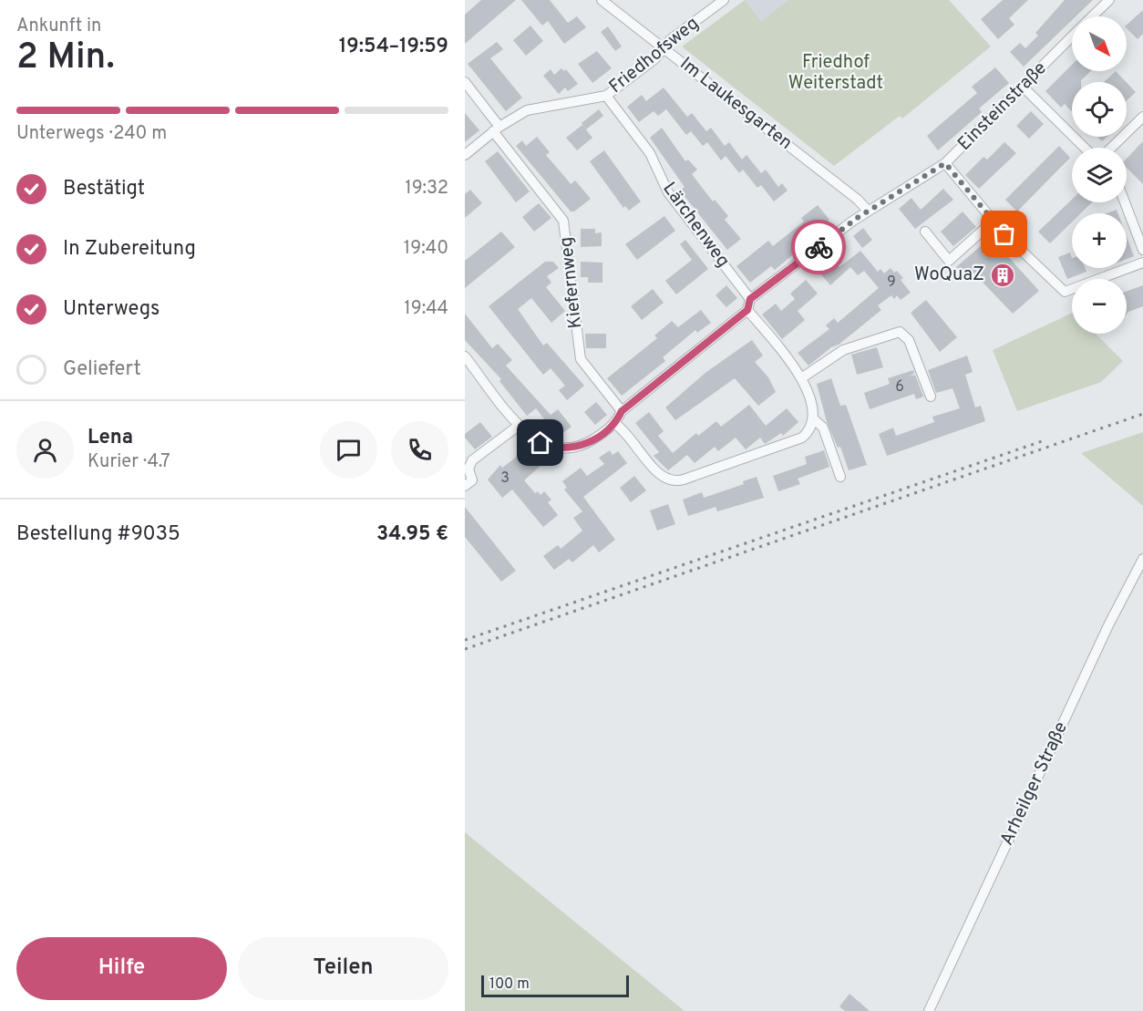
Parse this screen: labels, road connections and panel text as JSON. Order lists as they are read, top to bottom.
{
  "streets": {
    "street": [
      "Friedhofsweg",
      "Im Laukesgarten",
      "Einsteinstraße",
      "Lärchenweg",
      "Kiefernweg",
      "Arheilger Straße"
    ]
  },
  "crossings": [
    ["Friedhofsweg", "Im Laukesgarten"],
    ["Friedhofsweg", "Lärchenweg"],
    ["Friedhofsweg", "Kiefernweg"],
    ["Im Laukesgarten", "Einsteinstraße"],
    ["Einsteinstraße", "Lärchenweg"],
    ["Einsteinstraße", "Kiefernweg"]
  ],
  "parks": ["Friedhof Weiterstadt"],
  "places": {
    "building": ["WoQuaZ"]
  },
  "house_numbers": ["9", "6", "3"],
  "scale_bar": "100 m",
  "north": "bottom right",
  "page": {
    "heading": ["2 Min.", "Ankunft in", "19:54–19:59"],
    "panel": [
      "Lena",
      "Kurier · 4.7",
      "Bestellung #9035",
      "34.95 €"
    ],
    "map_buttons": ["+", "−"],
    "bar": "Unterwegs · 240 m",
    "list": [
      ["Bestätigt", "19:32"],
      ["In Zubereitung", "19:40"],
      ["Unterwegs", "19:44"],
      "Geliefert"
    ],
    "buttons": ["Hilfe", "Teilen"],
    "scale": "100 m"
  }
}
